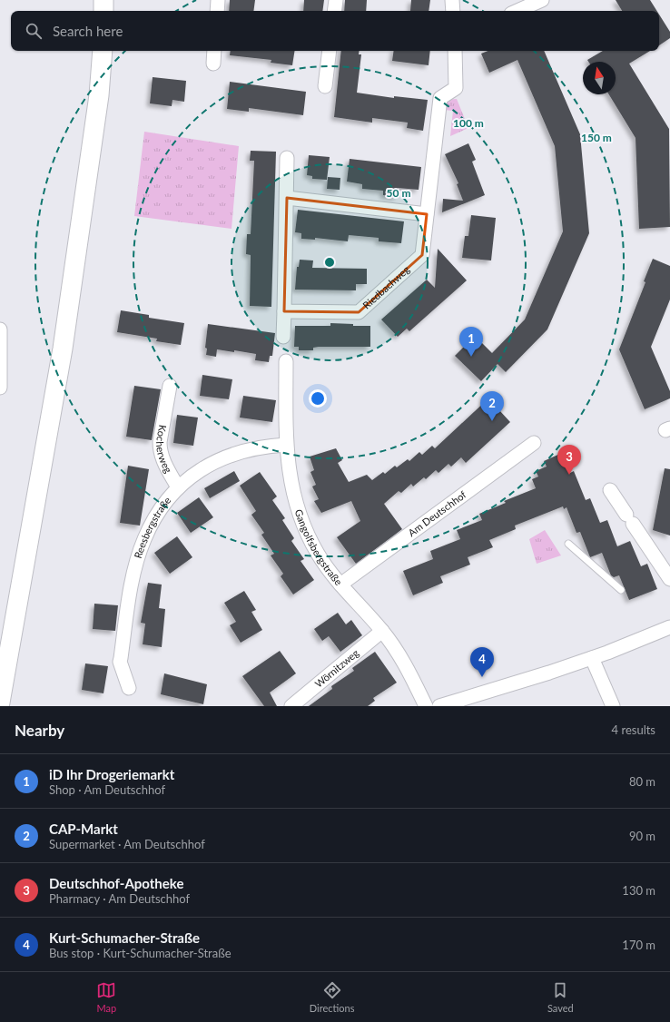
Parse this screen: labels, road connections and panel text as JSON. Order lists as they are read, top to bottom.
{
  "streets": {
    "street": [
      "Riedbachweg",
      "Kocherweg",
      "Am Deutschhof",
      "Reesbergstraße",
      "Gangolfsbergstraße",
      "Wörnitzweg"
    ]
  },
  "crossings": [
    ["Kocherweg", "Reesbergstraße"],
    ["Am Deutschhof", "Gangolfsbergstraße"],
    ["Reesbergstraße", "Gangolfsbergstraße"],
    ["Gangolfsbergstraße", "Wörnitzweg"]
  ],
  "north": "top",
  "page": {
    "search": "Search here",
    "pins": [
      "1",
      "2",
      "3",
      "4"
    ],
    "heading": ["Nearby", "4 results"],
    "list": [
      {
        "mark": "1",
        "name": "iD Ihr Drogeriemarkt",
        "note": "Shop · Am Deutschhof",
        "value": "80 m"
      },
      {
        "mark": "2",
        "name": "CAP-Markt",
        "note": "Supermarket · Am Deutschhof",
        "value": "90 m"
      },
      {
        "mark": "3",
        "name": "Deutschhof-Apotheke",
        "note": "Pharmacy · Am Deutschhof",
        "value": "130 m"
      },
      {
        "mark": "4",
        "name": "Kurt-Schumacher-Straße",
        "note": "Bus stop · Kurt-Schumacher-Straße",
        "value": "170 m"
      }
    ],
    "nav": ["Map", "Directions", "Saved"]
  },
  "rings": ["100 m", "150 m", "50 m"]
}
